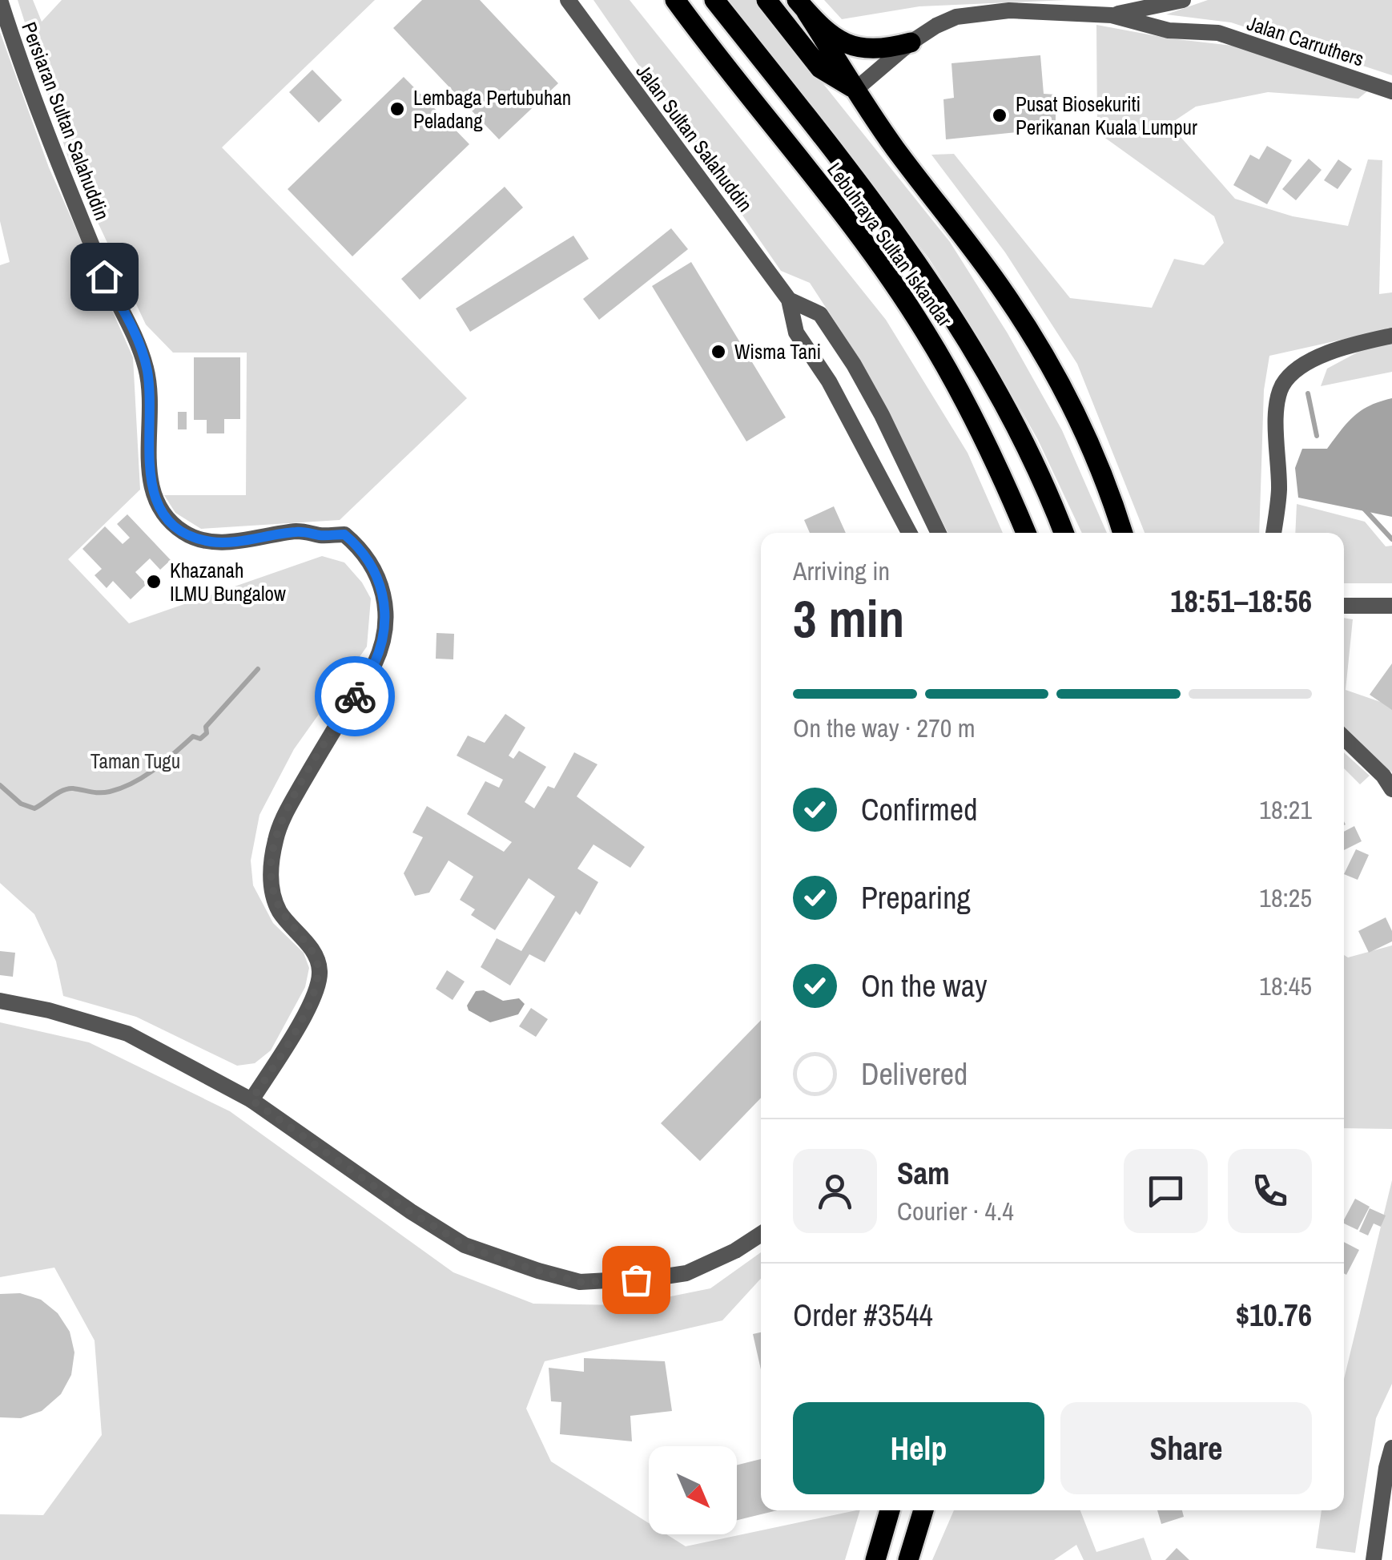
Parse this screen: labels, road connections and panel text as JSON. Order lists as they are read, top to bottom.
{
  "streets": {
    "main road": ["Lebuhraya Sultan Iskandar"],
    "street": ["Jalan Carruthers", "Persiaran Sultan Salahuddin", "Jalan Sultan Salahuddin"]
  },
  "parks": ["Taman Tugu"],
  "places": [
    "Lembaga Pertubuhan Peladang",
    "Pusat Biosekuriti Perikanan Kuala Lumpur",
    "Wisma Tani",
    "Khazanah ILMU Bungalow"
  ],
  "north": "bottom right",
  "page": {
    "heading": ["3 min", "Arriving in", "18:51–18:56"],
    "panel": [
      "Sam",
      "Courier · 4.4",
      "Order #3544",
      "$10.76"
    ],
    "bar": "On the way · 270 m",
    "list": [
      ["Confirmed", "18:21"],
      ["Preparing", "18:25"],
      ["On the way", "18:45"],
      "Delivered"
    ],
    "buttons": ["Help", "Share"]
  }
}
